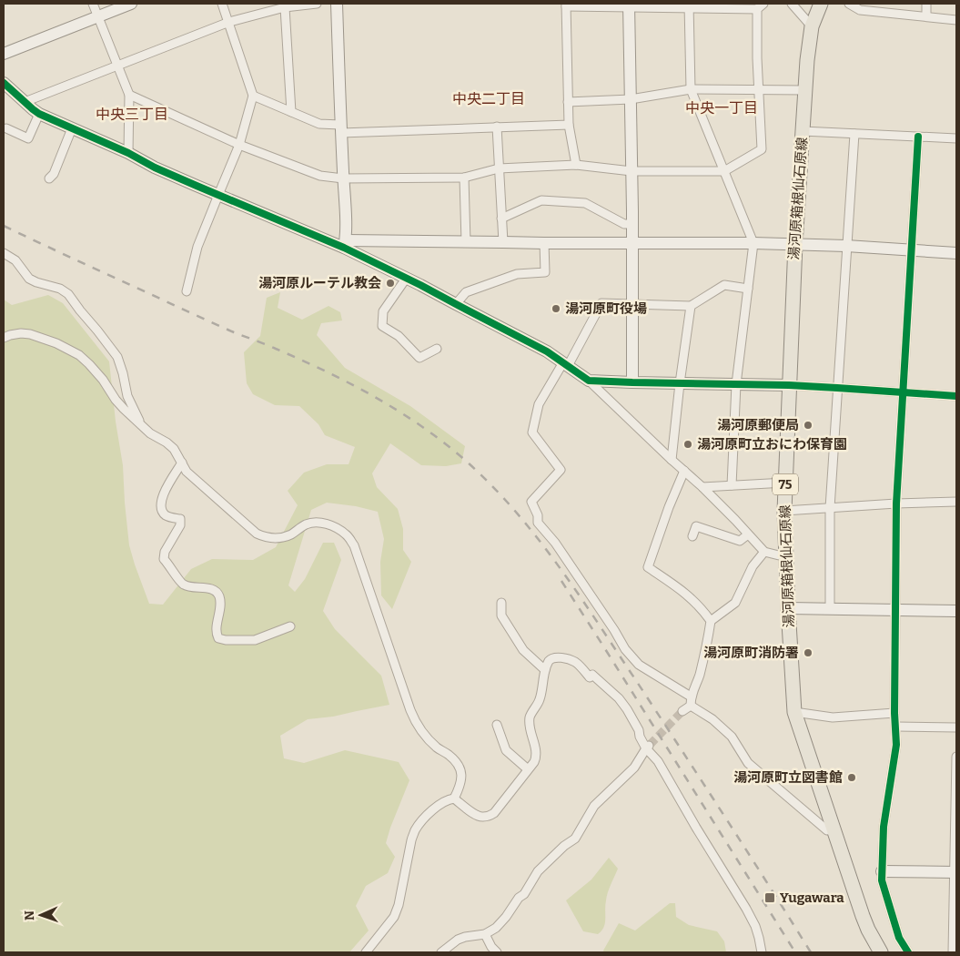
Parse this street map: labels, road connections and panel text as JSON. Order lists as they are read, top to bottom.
{
  "streets": {
    "main road": ["湯河原箱根仙石原線", "75"]
  },
  "districts": ["中央二丁目", "中央一丁目", "中央三丁目"],
  "places": {
    "other": [
      "湯河原ルーテル教会",
      "湯河原町役場",
      "湯河原郵便局",
      "湯河原町立おにわ保育園",
      "湯河原町消防署",
      "湯河原町立図書館"
    ],
    "transit": ["Yugawara"]
  },
  "north": "left"
}
